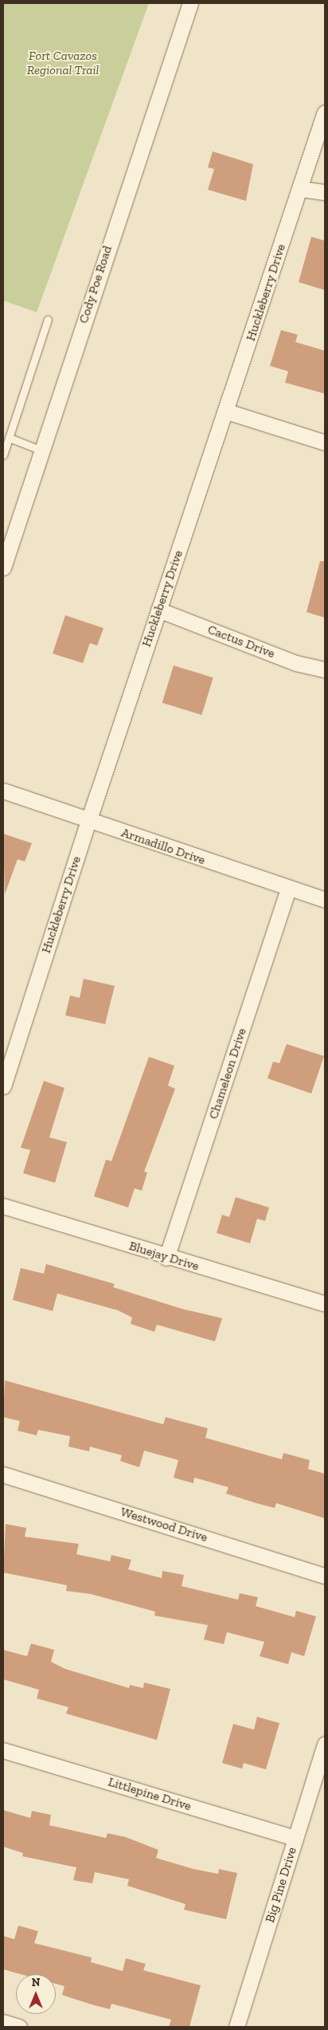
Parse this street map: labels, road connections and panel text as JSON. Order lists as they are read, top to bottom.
{
  "streets": {
    "street": [
      "Cody Poe Road",
      "Huckleberry Drive",
      "Cactus Drive",
      "Armadillo Drive",
      "Chameleon Drive",
      "Bluejay Drive",
      "Westwood Drive",
      "Littlepine Drive",
      "Big Pine Drive"
    ]
  },
  "crossings": [
    ["Huckleberry Drive", "Cactus Drive"],
    ["Huckleberry Drive", "Armadillo Drive"],
    ["Armadillo Drive", "Chameleon Drive"],
    ["Chameleon Drive", "Bluejay Drive"],
    ["Littlepine Drive", "Big Pine Drive"]
  ],
  "parks": ["Fort Cavazos Regional Trail"],
  "north": "top"
}
